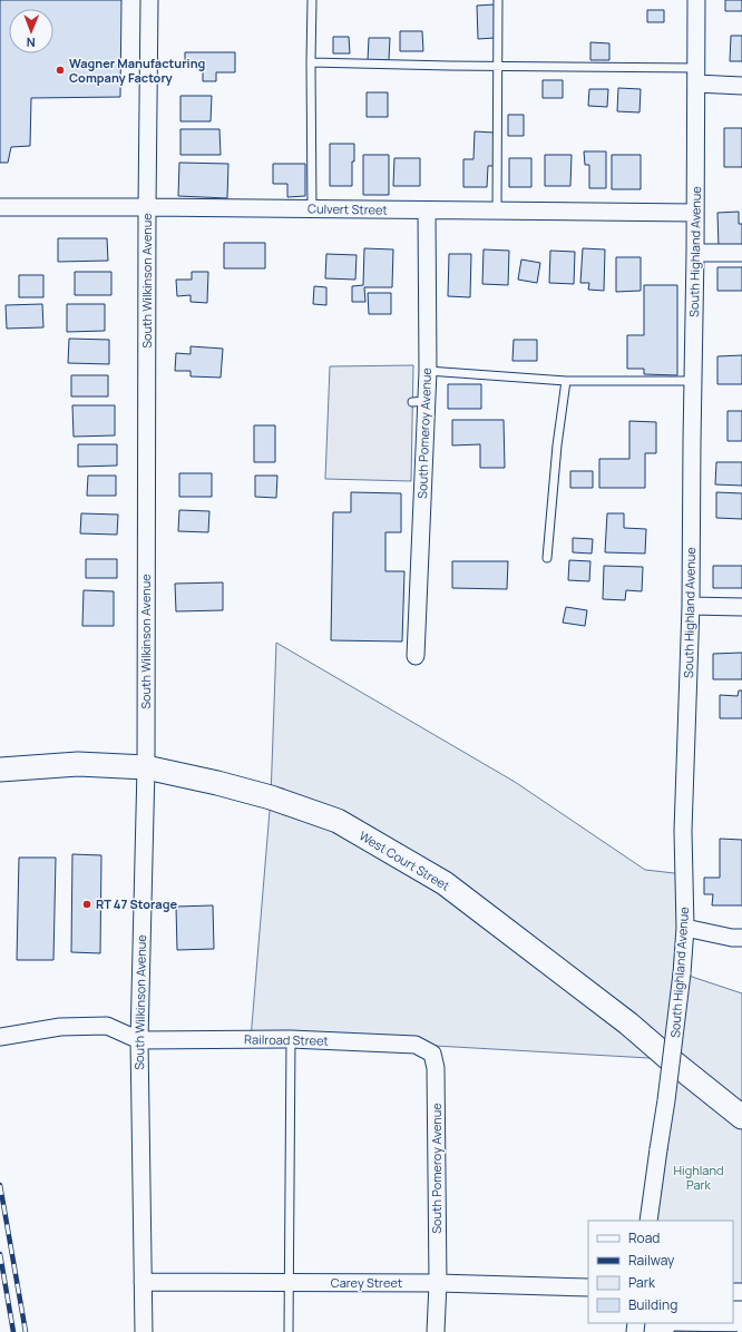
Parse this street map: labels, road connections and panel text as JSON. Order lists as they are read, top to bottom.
{
  "streets": {
    "main road": ["West Court Street"],
    "street": [
      "Culvert Street",
      "South Highland Avenue",
      "South Wilkinson Avenue",
      "South Pomeroy Avenue",
      "Railroad Street",
      "Carey Street"
    ]
  },
  "crossings": [
    ["Culvert Street", "South Highland Avenue"],
    ["Culvert Street", "South Wilkinson Avenue"],
    ["Culvert Street", "South Pomeroy Avenue"],
    ["South Wilkinson Avenue", "West Court Street"],
    ["South Wilkinson Avenue", "Railroad Street"],
    ["South Wilkinson Avenue", "Carey Street"],
    ["South Pomeroy Avenue", "Railroad Street"],
    ["South Pomeroy Avenue", "Carey Street"]
  ],
  "parks": ["Highland Park"],
  "places": ["Wagner Manufacturing Company Factory", "RT 47 Storage"],
  "legend": [
    "Road",
    "Railway",
    "Park",
    "Building"
  ],
  "north": "bottom"
}
